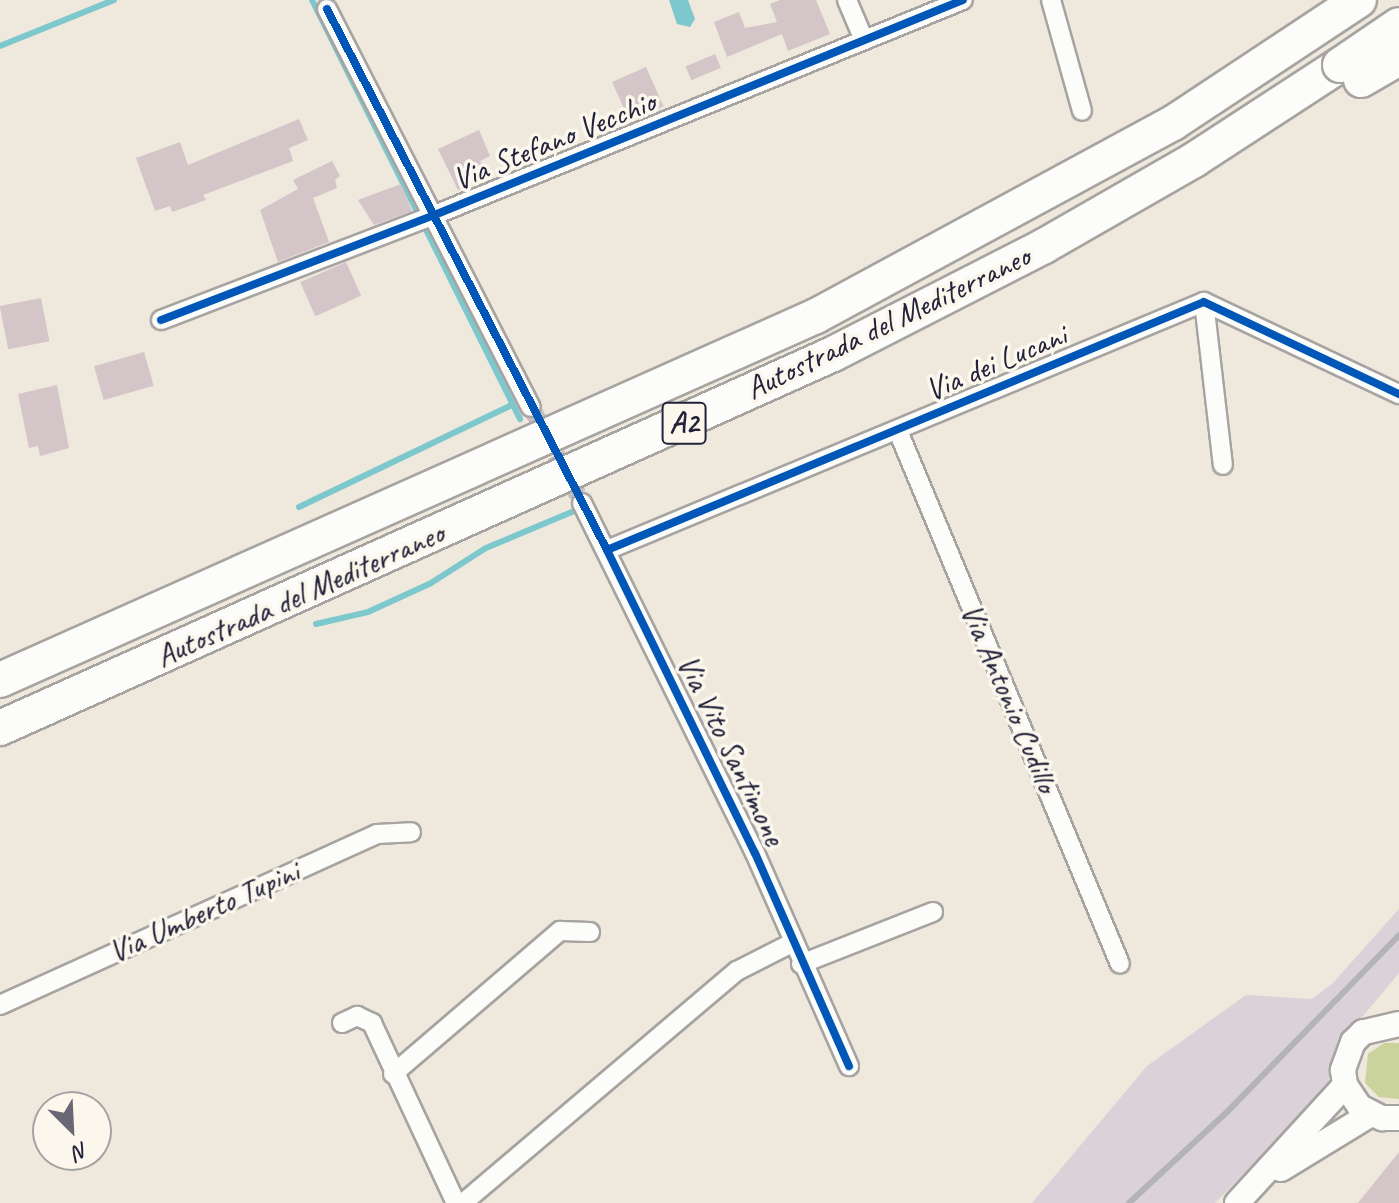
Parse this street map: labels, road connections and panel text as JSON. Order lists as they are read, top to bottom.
{
  "streets": {
    "highway": ["Autostrada del Mediterraneo", "A2"],
    "street": [
      "Via Stefano Vecchio",
      "Via dei Lucani",
      "Via Antonio Cudillo",
      "Via Vito Santimone",
      "Via Umberto Tupini"
    ]
  },
  "crossings": [
    ["Via dei Lucani", "Via Antonio Cudillo"],
    ["Via dei Lucani", "Via Vito Santimone"]
  ],
  "north": "bottom right"
}
